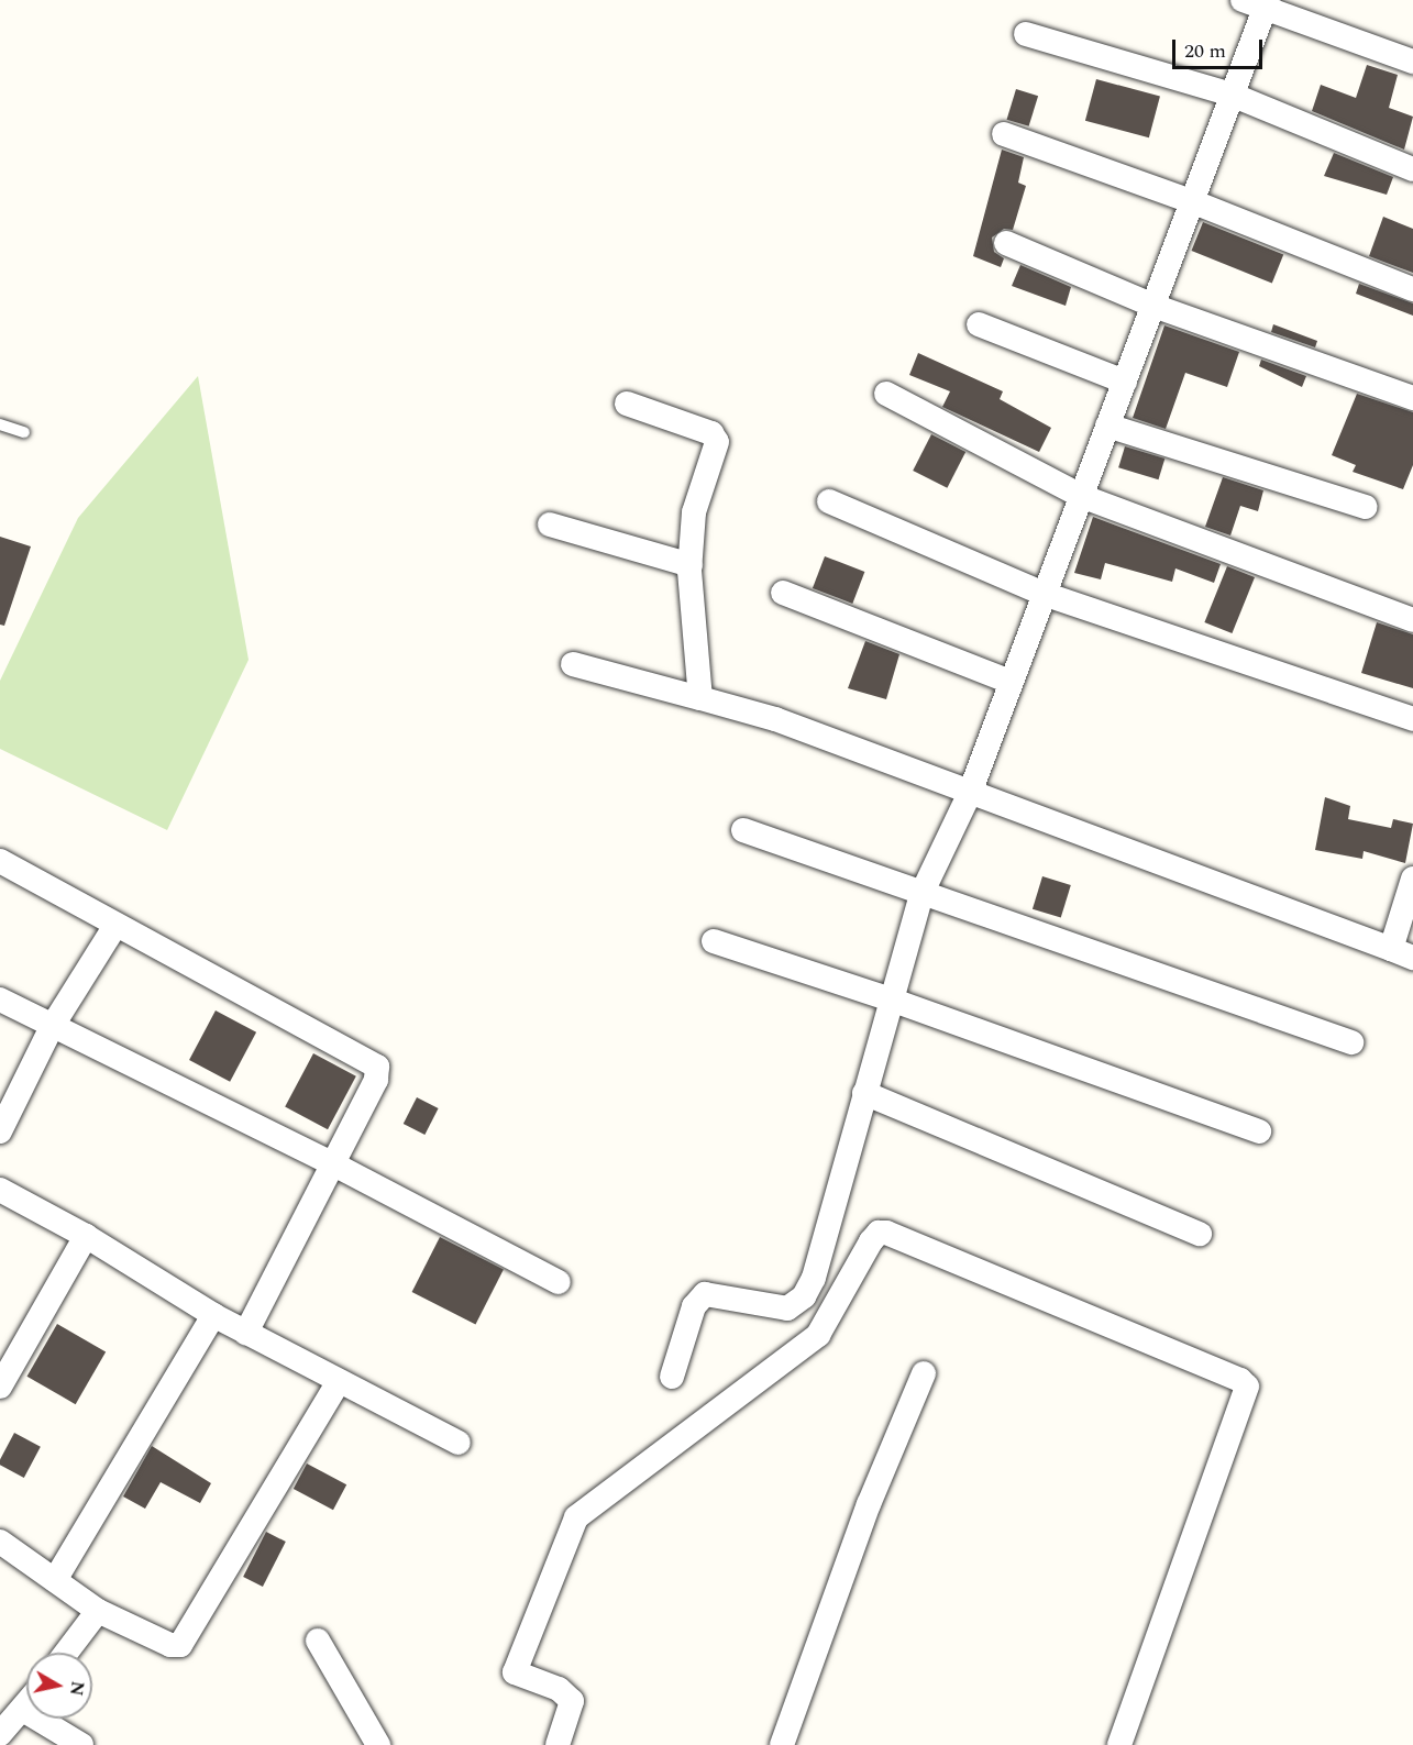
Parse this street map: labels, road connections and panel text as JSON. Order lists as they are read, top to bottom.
{
  "scale_bar": "20 m",
  "north": "right"
}
